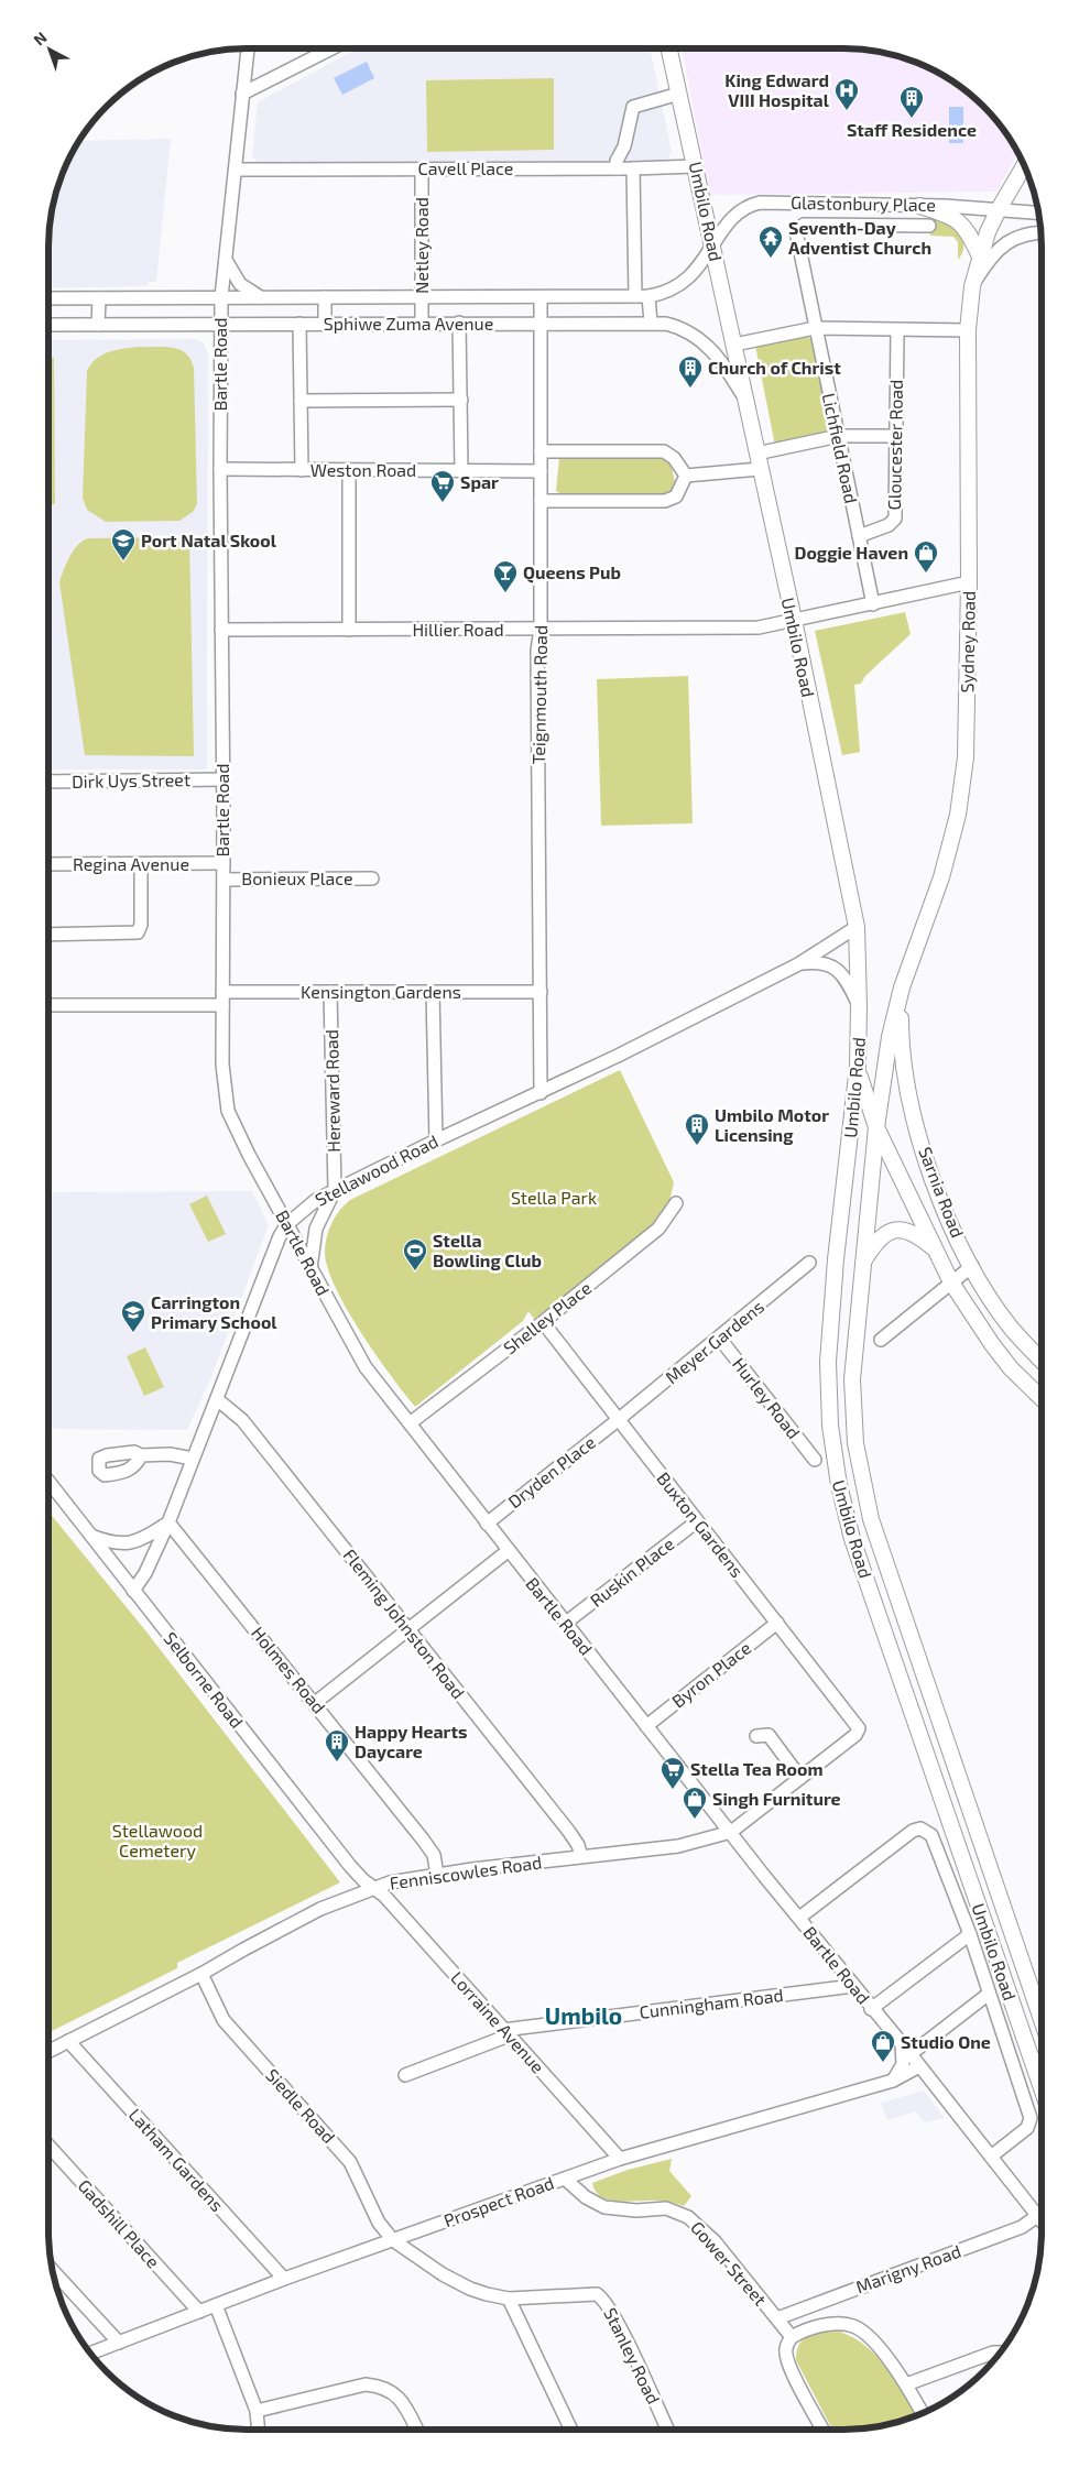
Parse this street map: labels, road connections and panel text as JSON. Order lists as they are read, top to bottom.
{
  "streets": {
    "main road": ["Umbilo Road", "Sydney Road", "Sarnia Road"],
    "street": [
      "Cavell Place",
      "Glastonbury Place",
      "Netley Road",
      "Sphiwe Zuma Avenue",
      "Bartle Road",
      "Gloucester Road",
      "Lichfield Road",
      "Weston Road",
      "Hillier Road",
      "Teignmouth Road",
      "Dirk Uys Street",
      "Regina Avenue",
      "Bonieux Place",
      "Kensington Gardens",
      "Hereward Road",
      "Stellawood Road",
      "Shelley Place",
      "Meyer Gardens",
      "Hurley Road",
      "Dryden Place",
      "Buxton Gardens",
      "Ruskin Place",
      "Fleming Johnston Road",
      "Holmes Road",
      "Byron Place",
      "Selborne Road",
      "Fenniscowles Road",
      "Cunningham Road",
      "Lorraine Avenue",
      "Siedle Road",
      "Latham Gardens",
      "Prospect Road",
      "Gadshill Place",
      "Gower Street",
      "Marigny Road",
      "Stanley Road"
    ]
  },
  "crossings": [
    ["Cavell Place", "Umbilo Road"],
    ["Cavell Place", "Netley Road"],
    ["Cavell Place", "Bartle Road"],
    ["Glastonbury Place", "Umbilo Road"],
    ["Glastonbury Place", "Sphiwe Zuma Avenue"],
    ["Glastonbury Place", "Sydney Road"],
    ["Umbilo Road", "Sphiwe Zuma Avenue"],
    ["Umbilo Road", "Hillier Road"],
    ["Umbilo Road", "Sydney Road"],
    ["Umbilo Road", "Stellawood Road"],
    ["Umbilo Road", "Sarnia Road"],
    ["Netley Road", "Sphiwe Zuma Avenue"],
    ["Sphiwe Zuma Avenue", "Bartle Road"],
    ["Sphiwe Zuma Avenue", "Teignmouth Road"],
    ["Bartle Road", "Weston Road"],
    ["Bartle Road", "Hillier Road"],
    ["Bartle Road", "Dirk Uys Street"],
    ["Bartle Road", "Regina Avenue"],
    ["Bartle Road", "Bonieux Place"],
    ["Bartle Road", "Kensington Gardens"],
    ["Bartle Road", "Stellawood Road"],
    ["Bartle Road", "Shelley Place"],
    ["Bartle Road", "Dryden Place"],
    ["Bartle Road", "Ruskin Place"],
    ["Bartle Road", "Byron Place"],
    ["Bartle Road", "Fenniscowles Road"],
    ["Bartle Road", "Cunningham Road"],
    ["Bartle Road", "Prospect Road"],
    ["Bartle Road", "Marigny Road"],
    ["Gloucester Road", "Lichfield Road"],
    ["Lichfield Road", "Hillier Road"],
    ["Weston Road", "Teignmouth Road"],
    ["Hillier Road", "Sydney Road"],
    ["Hillier Road", "Teignmouth Road"],
    ["Sydney Road", "Sarnia Road"],
    ["Teignmouth Road", "Kensington Gardens"],
    ["Teignmouth Road", "Stellawood Road"],
    ["Kensington Gardens", "Hereward Road"],
    ["Hereward Road", "Stellawood Road"],
    ["Stellawood Road", "Fleming Johnston Road"],
    ["Stellawood Road", "Holmes Road"],
    ["Stellawood Road", "Selborne Road"],
    ["Shelley Place", "Buxton Gardens"],
    ["Meyer Gardens", "Hurley Road"],
    ["Meyer Gardens", "Dryden Place"],
    ["Meyer Gardens", "Buxton Gardens"],
    ["Dryden Place", "Buxton Gardens"],
    ["Buxton Gardens", "Ruskin Place"],
    ["Buxton Gardens", "Byron Place"],
    ["Buxton Gardens", "Fenniscowles Road"],
    ["Fleming Johnston Road", "Fenniscowles Road"],
    ["Holmes Road", "Fenniscowles Road"],
    ["Selborne Road", "Fenniscowles Road"],
    ["Selborne Road", "Lorraine Avenue"],
    ["Fenniscowles Road", "Lorraine Avenue"],
    ["Fenniscowles Road", "Siedle Road"],
    ["Fenniscowles Road", "Latham Gardens"],
    ["Cunningham Road", "Lorraine Avenue"],
    ["Lorraine Avenue", "Prospect Road"],
    ["Siedle Road", "Prospect Road"],
    ["Siedle Road", "Stanley Road"],
    ["Latham Gardens", "Prospect Road"],
    ["Prospect Road", "Gadshill Place"],
    ["Prospect Road", "Gower Street"],
    ["Prospect Road", "Stanley Road"],
    ["Gower Street", "Marigny Road"]
  ],
  "districts": ["Umbilo"],
  "parks": ["Stella Park", "Stellawood Cemetery"],
  "places": {
    "hospital": ["King Edward VIII Hospital"],
    "building": [
      "Staff Residence",
      "Church of Christ",
      "Umbilo Motor Licensing",
      "Happy Hearts Daycare"
    ],
    "temple": ["Seventh-Day Adventist Church"],
    "supermarket": ["Spar", "Stella Tea Room"],
    "school or university": ["Port Natal Skool", "Carrington Primary School"],
    "shop": ["Doggie Haven", "Singh Furniture", "Studio One"],
    "bar": ["Queens Pub"],
    "sports": ["Stella Bowling Club"]
  },
  "north": "top left"
}
